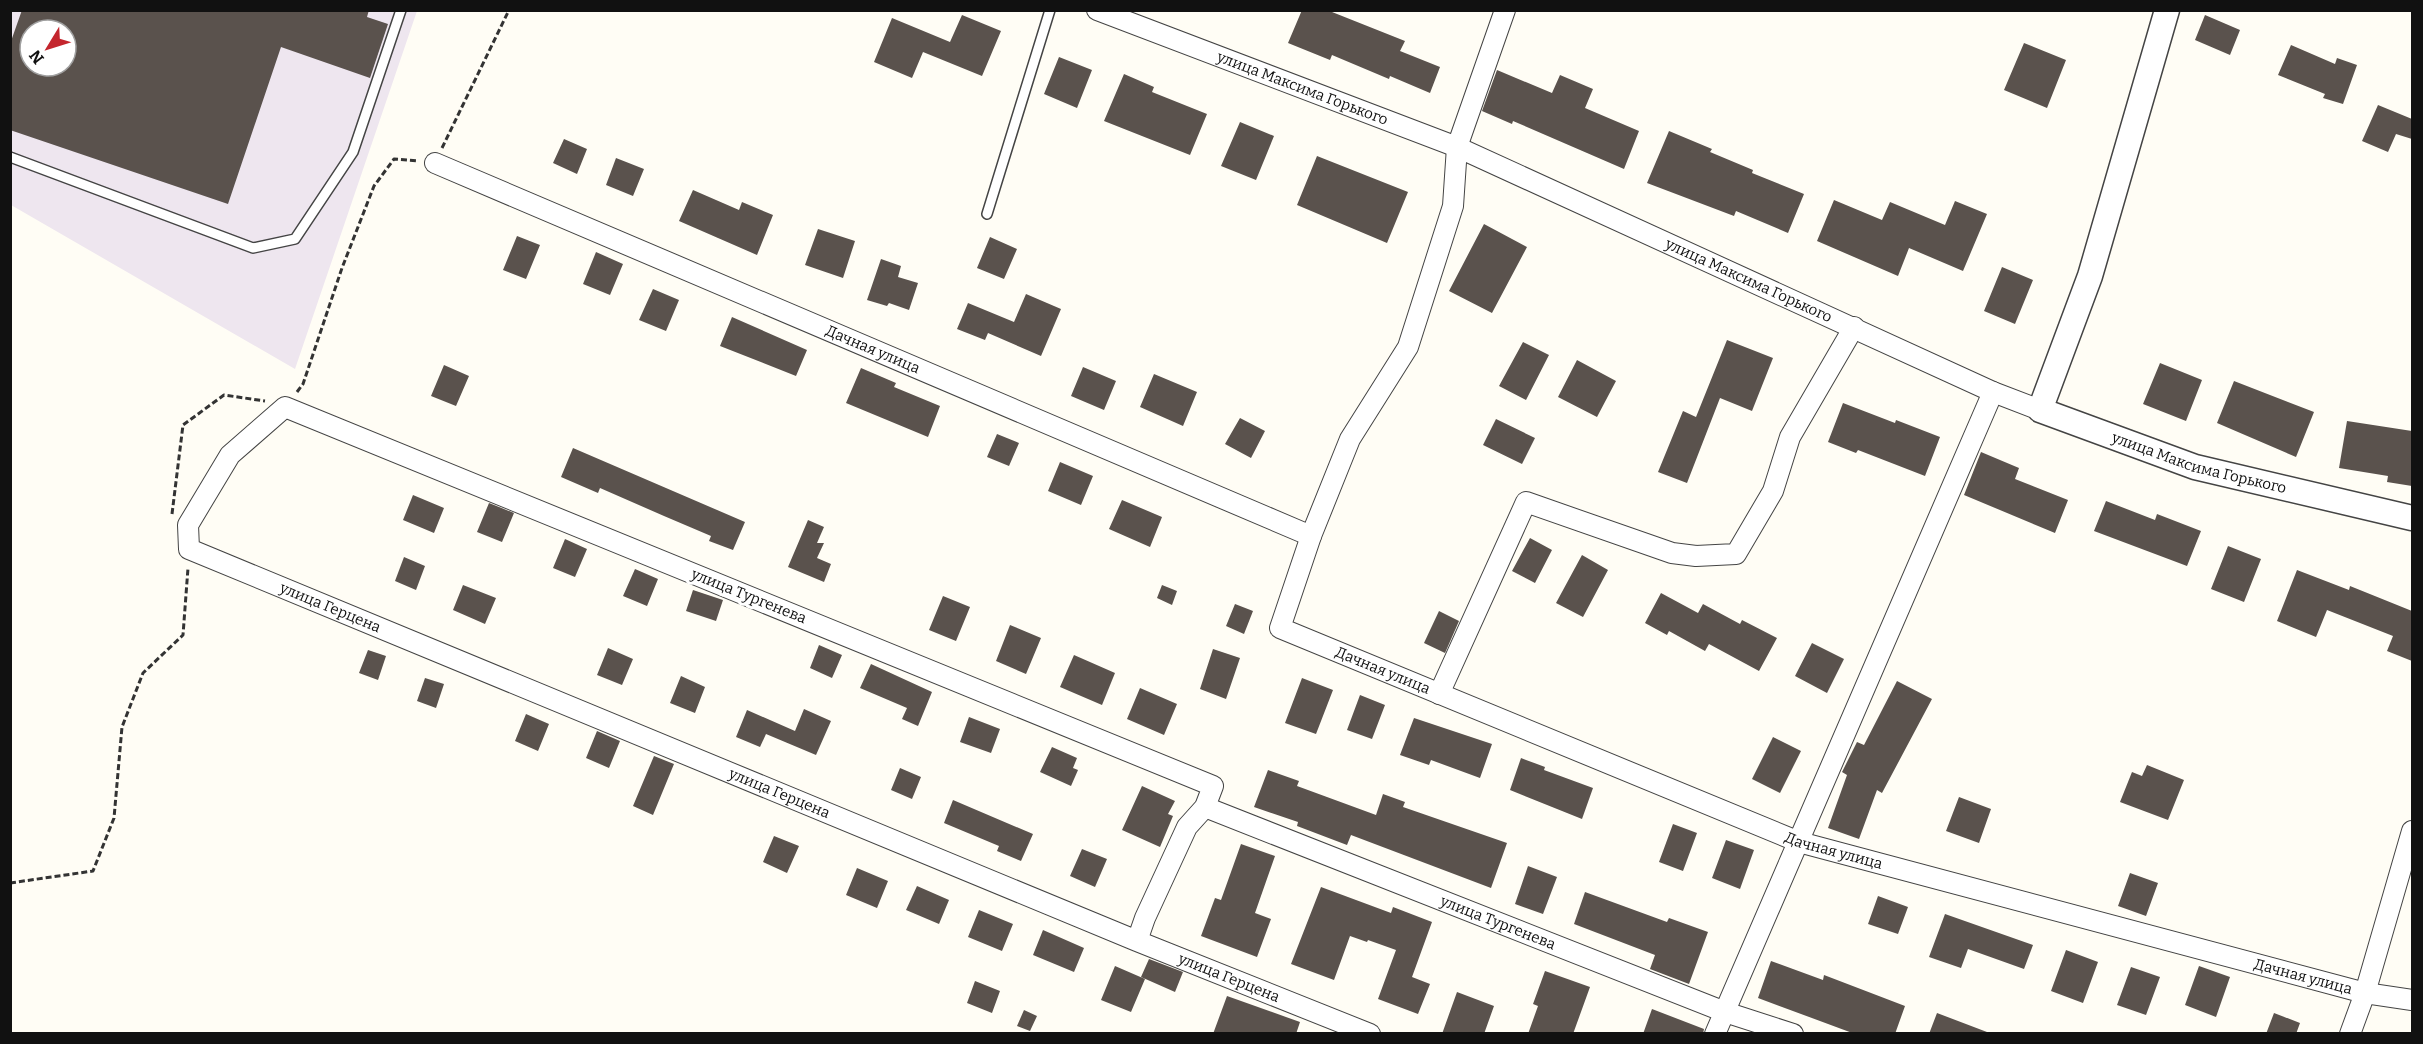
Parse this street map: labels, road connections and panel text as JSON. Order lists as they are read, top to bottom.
{
  "streets": {
    "street": [
      "улица Максима Горького",
      "Дачная улица",
      "улица Тургенева",
      "улица Герцена"
    ]
  },
  "north": "bottom left"
}
